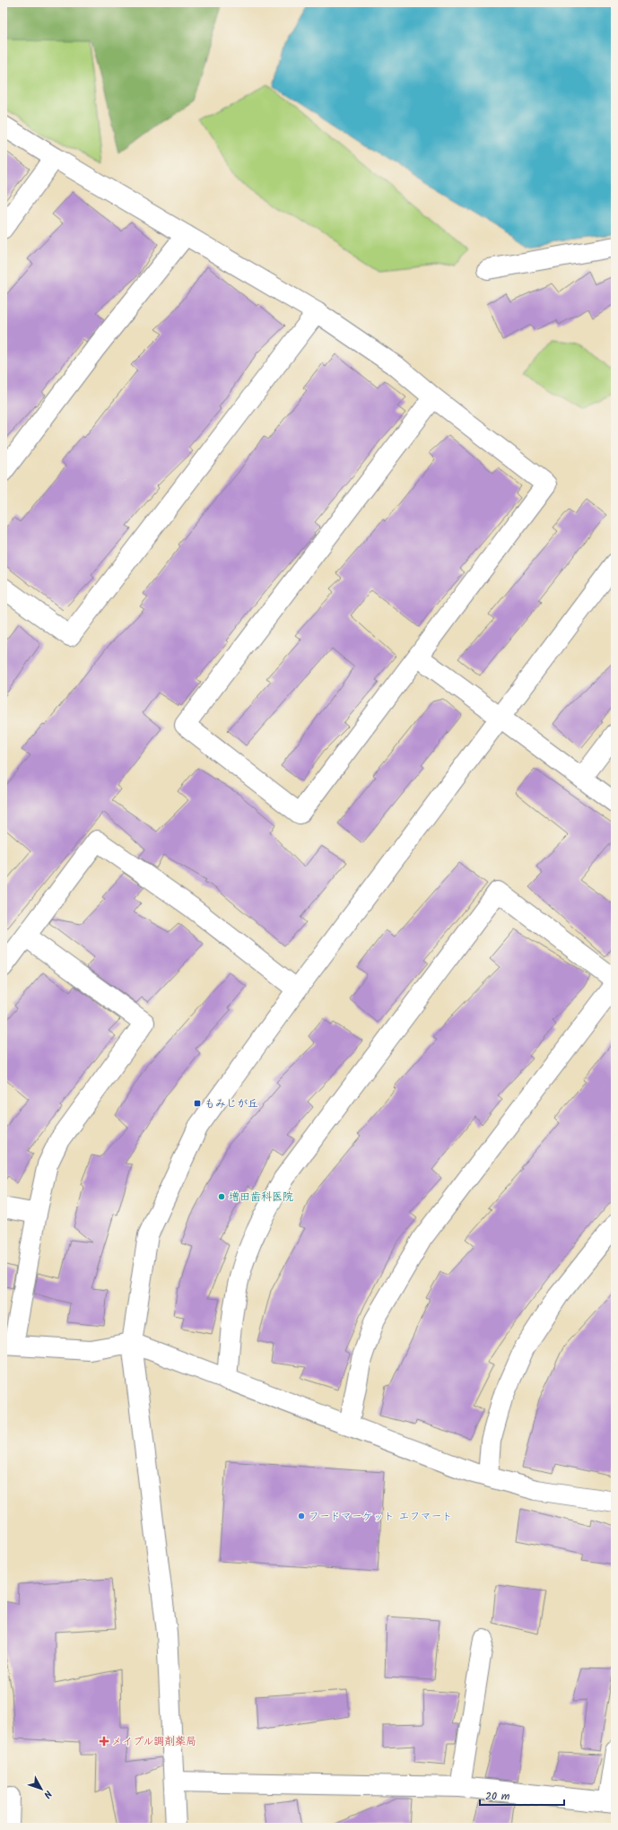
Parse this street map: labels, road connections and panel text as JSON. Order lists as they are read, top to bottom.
{
  "places": {
    "transit": ["もみじが丘"],
    "other": ["増田歯科医院", "フードマーケット エフマート"],
    "health": ["メイプル調剤薬局"]
  },
  "scale_bar": "20 m",
  "north": "bottom right"
}
